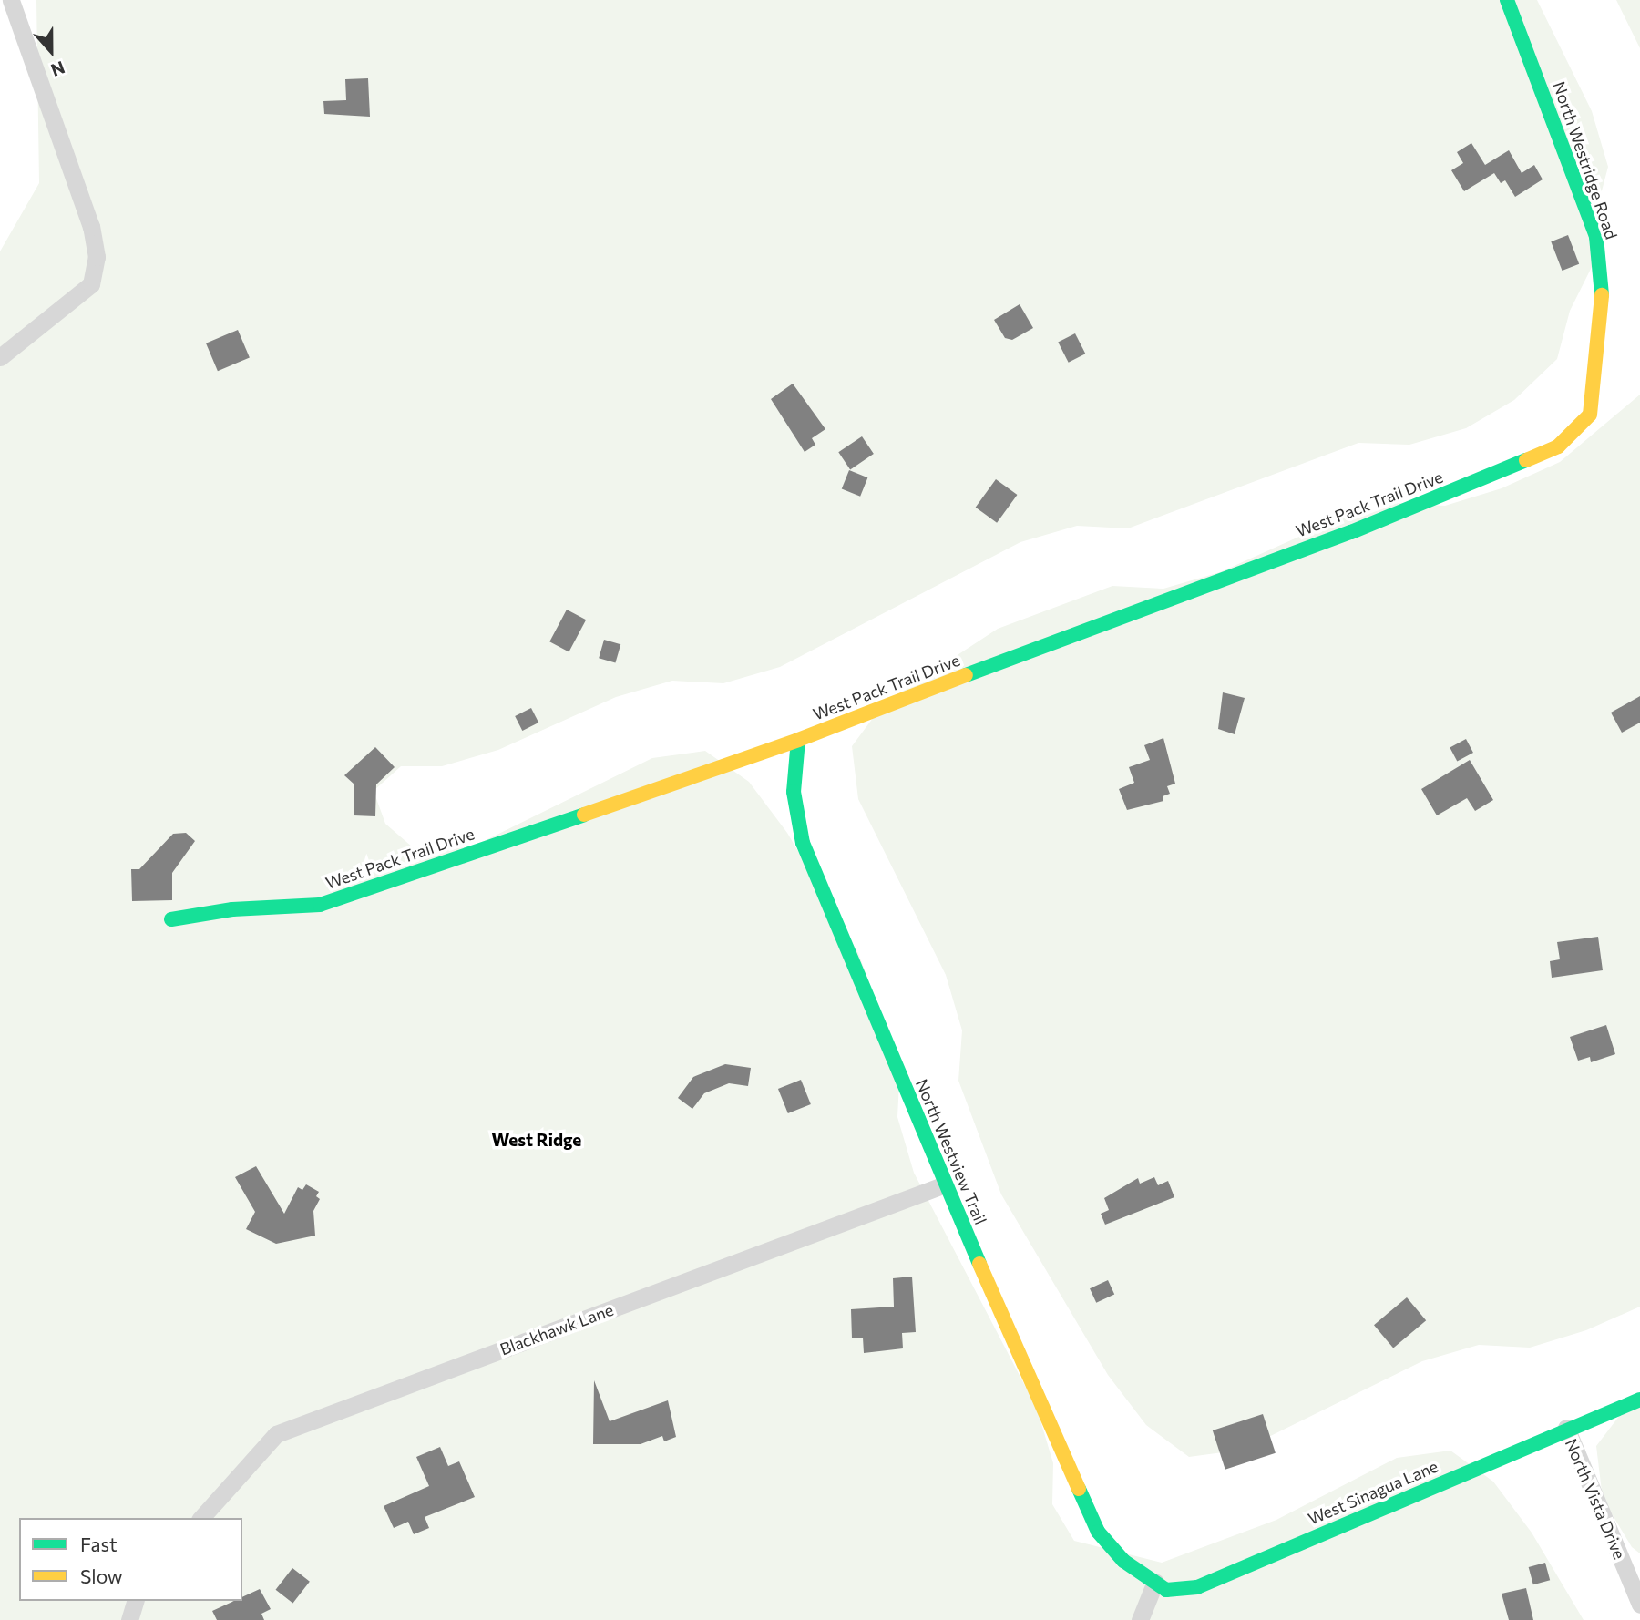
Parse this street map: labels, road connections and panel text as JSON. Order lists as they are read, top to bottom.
{
  "streets": {
    "street": [
      "North Westridge Road",
      "West Pack Trail Drive",
      "North Westview Trail",
      "Blackhawk Lane",
      "West Sinagua Lane",
      "North Vista Drive"
    ]
  },
  "crossings": [
    ["North Westridge Road", "West Pack Trail Drive"],
    ["West Pack Trail Drive", "North Westview Trail"],
    ["North Westview Trail", "Blackhawk Lane"],
    ["North Westview Trail", "West Sinagua Lane"],
    ["West Sinagua Lane", "North Vista Drive"]
  ],
  "districts": ["West Ridge"],
  "legend": ["Fast", "Slow"],
  "north": "bottom"
}
